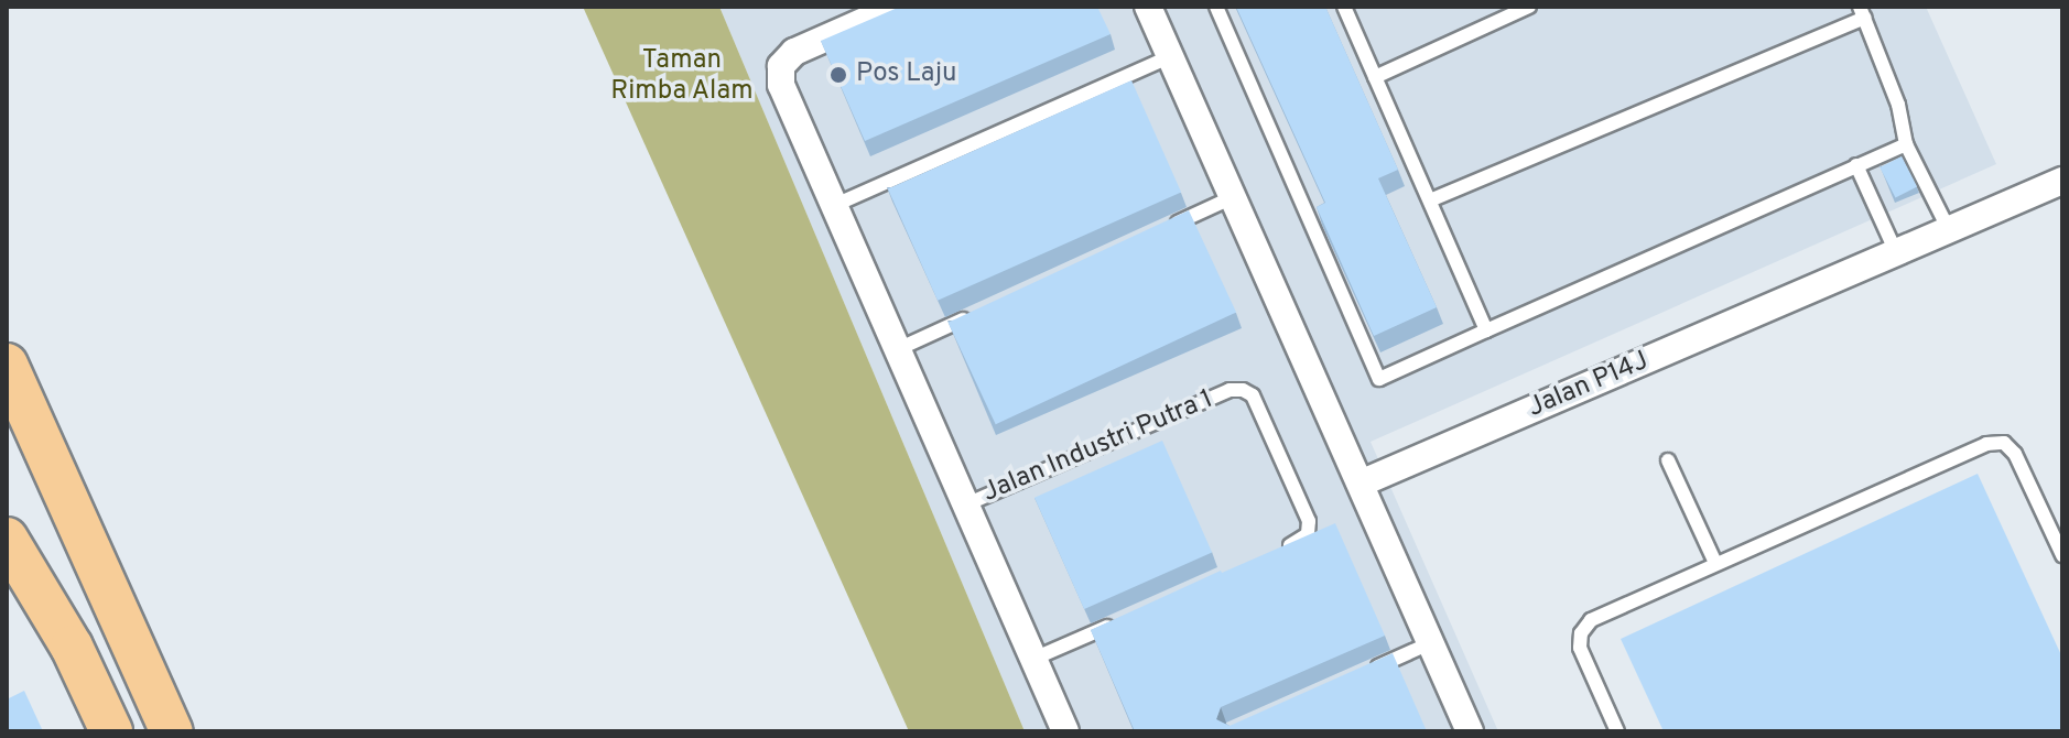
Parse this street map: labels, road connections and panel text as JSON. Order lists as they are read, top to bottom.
{
  "streets": {
    "street": ["Jalan P14J", "Jalan Industri Putra 1"]
  },
  "parks": ["Taman Rimba Alam"],
  "places": ["Pos Laju"]
}
